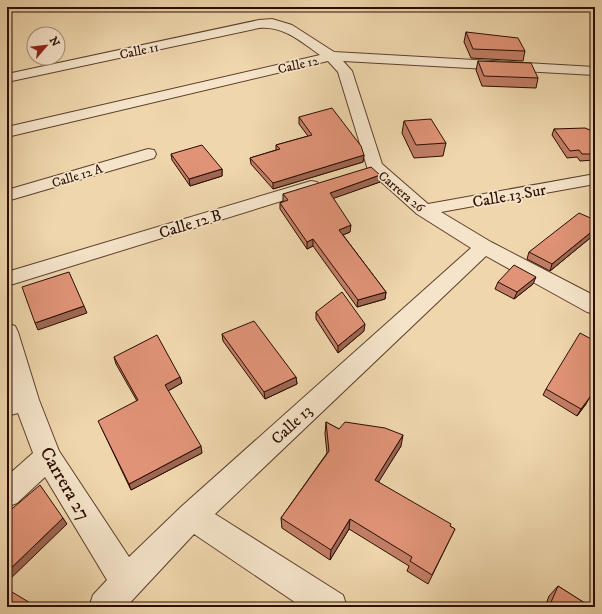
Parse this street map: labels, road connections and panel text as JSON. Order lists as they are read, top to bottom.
{
  "streets": {
    "street": [
      "Calle 11",
      "Calle 12",
      "Calle 12 A",
      "Carrera 26",
      "Calle 13 Sur",
      "Calle 12 B",
      "Calle 13",
      "Carrera 27"
    ]
  },
  "crossings": [
    ["Calle 11", "Carrera 26"],
    ["Calle 12", "Carrera 26"],
    ["Carrera 26", "Calle 13 Sur"],
    ["Carrera 26", "Calle 13"],
    ["Calle 13", "Carrera 27"]
  ],
  "north": "top right"
}
